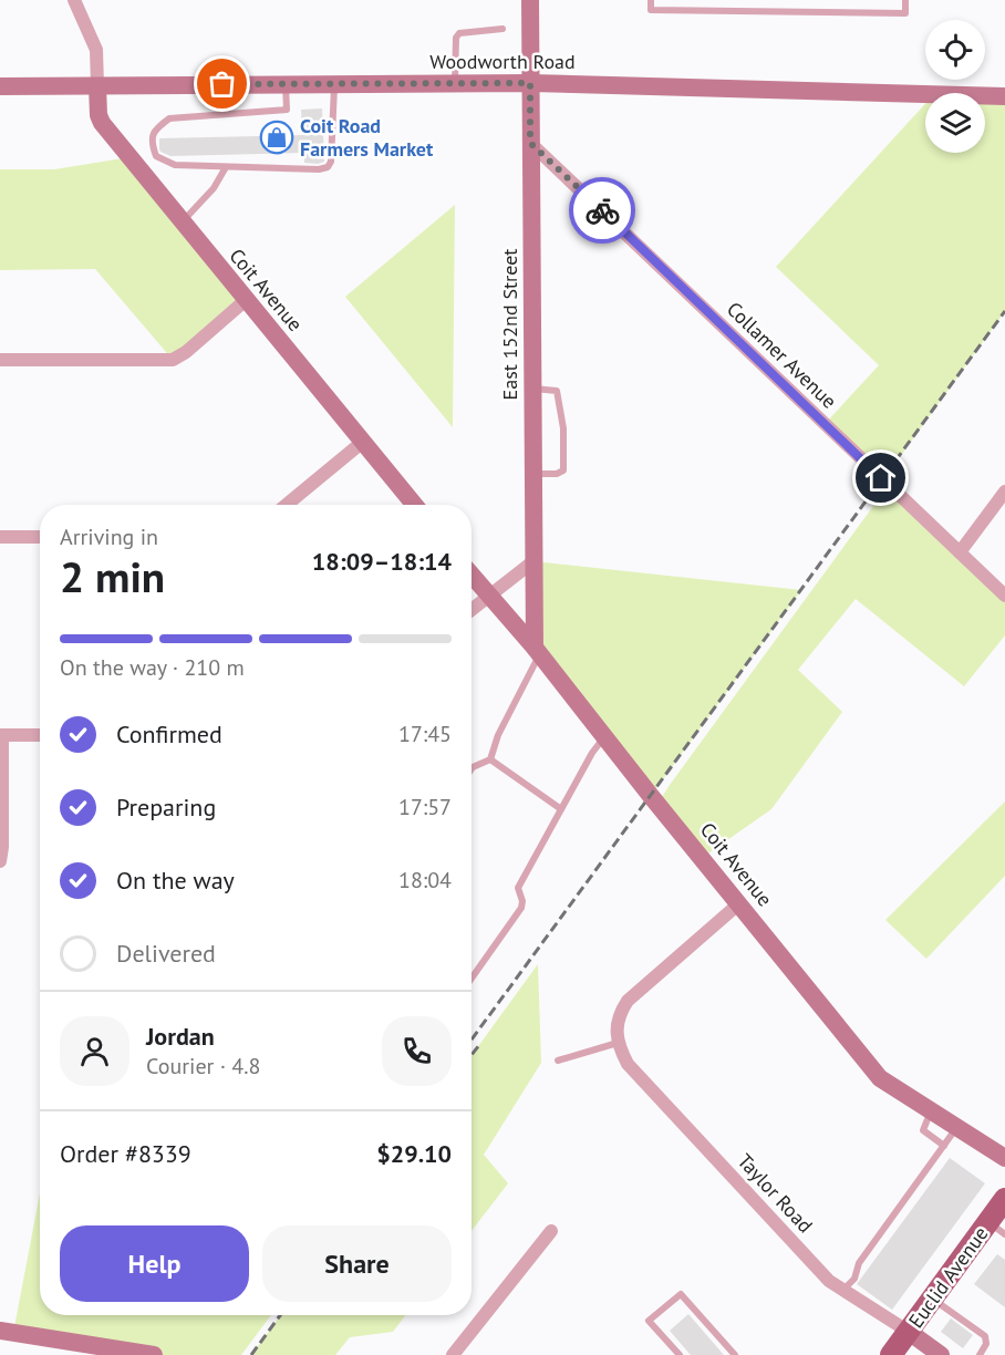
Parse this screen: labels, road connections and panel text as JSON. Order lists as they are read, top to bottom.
{
  "streets": {
    "main road": ["Euclid Avenue"],
    "street": [
      "Woodworth Road",
      "Coit Avenue",
      "East 152nd Street",
      "Collamer Avenue",
      "Taylor Road"
    ]
  },
  "crossings": [
    ["Woodworth Road", "Coit Avenue"],
    ["Woodworth Road", "East 152nd Street"],
    ["Coit Avenue", "East 152nd Street"],
    ["East 152nd Street", "Collamer Avenue"],
    ["Taylor Road", "Euclid Avenue"]
  ],
  "places": {
    "shop": ["Coit Road Farmers Market"]
  },
  "page": {
    "heading": ["2 min", "Arriving in", "18:09–18:14"],
    "panel": [
      "Jordan",
      "Courier · 4.8",
      "Order #8339",
      "$29.10"
    ],
    "bar": "On the way · 210 m",
    "list": [
      ["Confirmed", "17:45"],
      ["Preparing", "17:57"],
      ["On the way", "18:04"],
      "Delivered"
    ],
    "buttons": ["Help", "Share"]
  }
}
